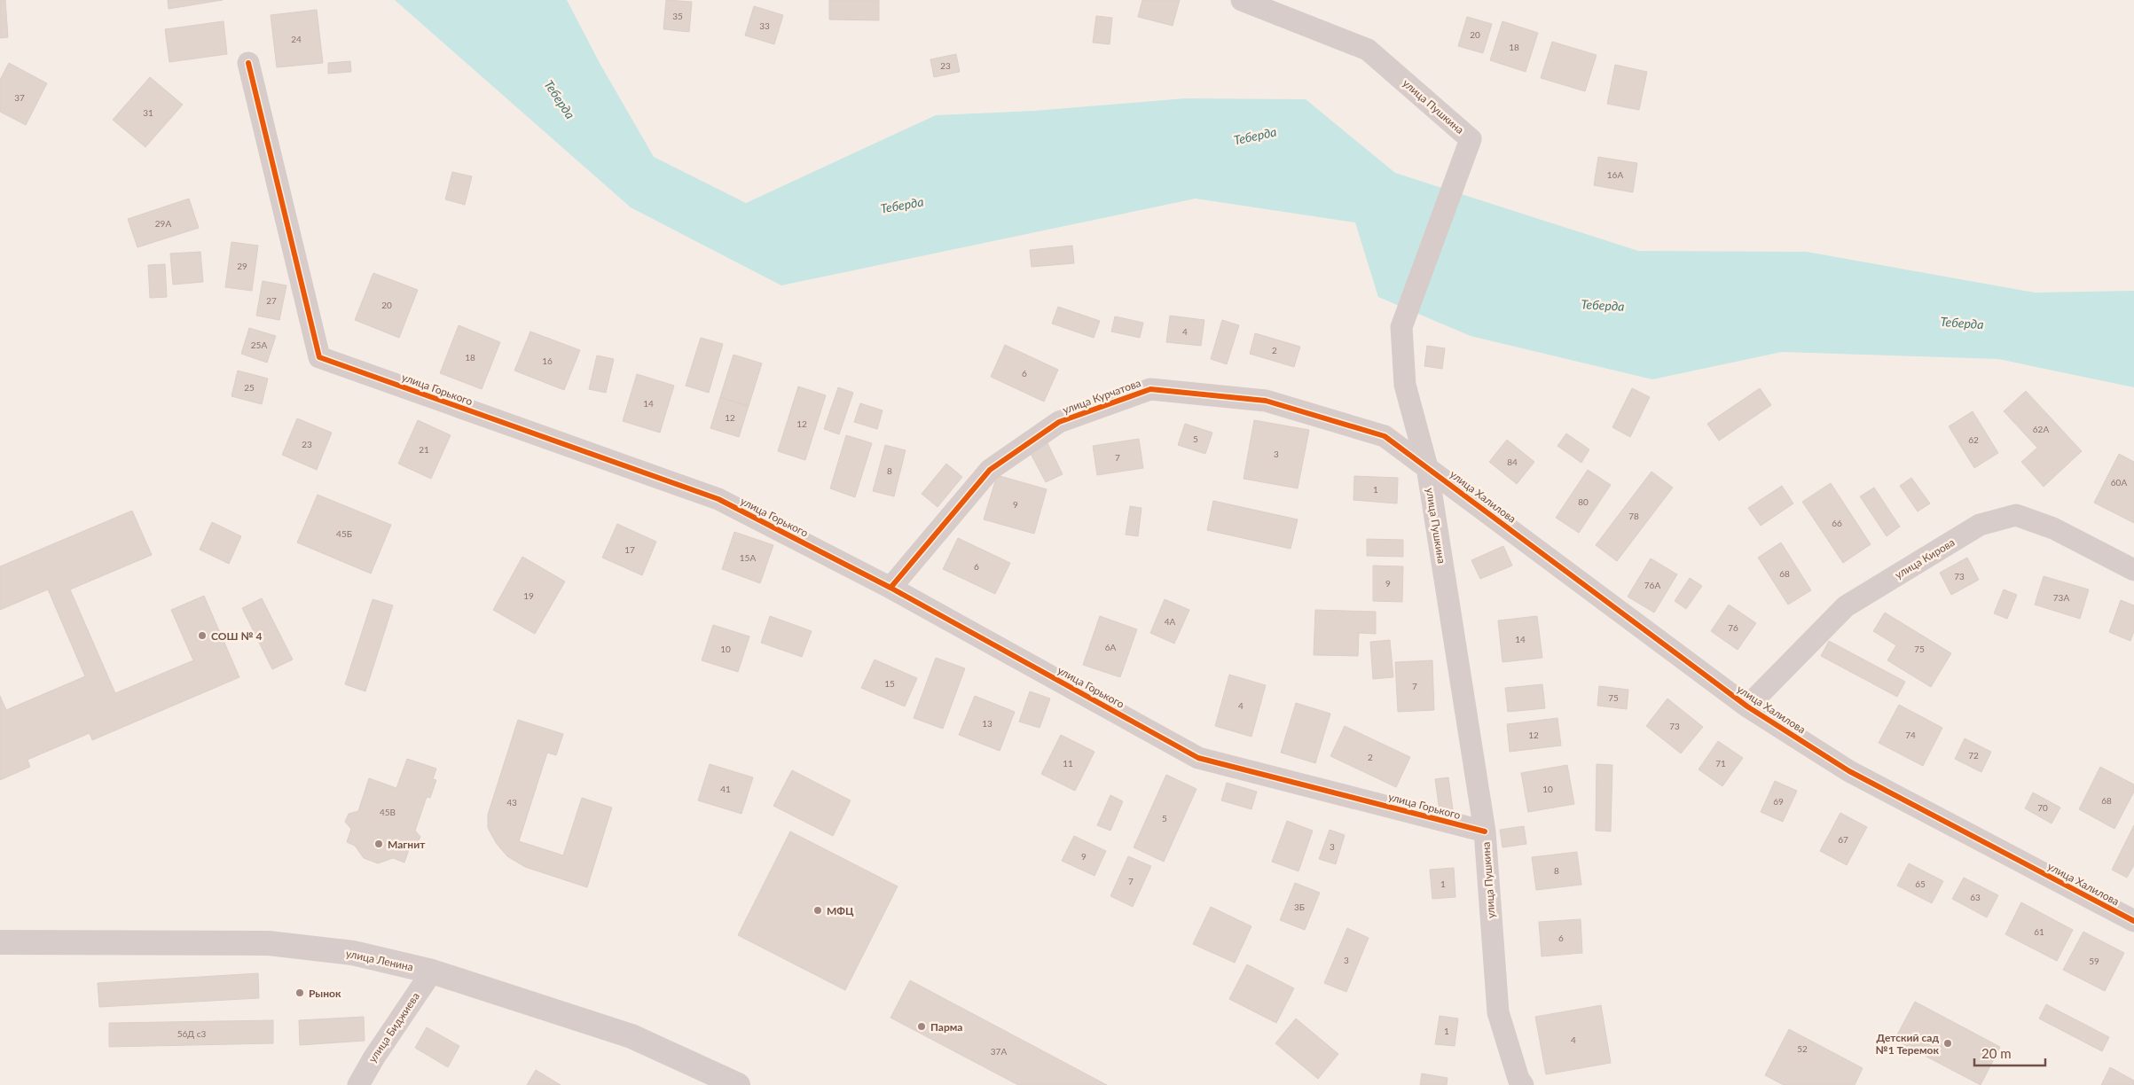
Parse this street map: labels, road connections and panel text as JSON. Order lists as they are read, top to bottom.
{
  "streets": {
    "main road": ["улица Ленина"],
    "street": [
      "улица Пушкина",
      "улица Горького",
      "улица Курчатова",
      "улица Халилова",
      "улица Кирова",
      "улица Биджиева"
    ]
  },
  "crossings": [
    ["улица Пушкина", "улица Горького"],
    ["улица Пушкина", "улица Курчатова"],
    ["улица Пушкина", "улица Халилова"],
    ["улица Горького", "улица Курчатова"],
    ["улица Курчатова", "улица Халилова"],
    ["улица Халилова", "улица Кирова"],
    ["улица Ленина", "улица Биджиева"]
  ],
  "water": ["Теберда"],
  "places": [
    "СОШ № 4",
    "Магнит",
    "МФЦ",
    "Рынок",
    "Парма",
    "Детский сад №1 Теремок"
  ],
  "house_numbers": [
    "35",
    "33",
    "20",
    "24",
    "18",
    "23",
    "37",
    "31",
    "16А",
    "29А",
    "29",
    "27",
    "20",
    "4",
    "25А",
    "2",
    "18",
    "16",
    "6",
    "25",
    "14",
    "12",
    "12",
    "62А",
    "5",
    "62",
    "23",
    "21",
    "3",
    "7",
    "84",
    "8",
    "60А",
    "1",
    "80",
    "9",
    "78",
    "66",
    "45Б",
    "17",
    "15А",
    "6",
    "68",
    "73",
    "9",
    "76А",
    "19",
    "73А",
    "4А",
    "76",
    "14",
    "6А",
    "10",
    "75",
    "15",
    "7",
    "75",
    "4",
    "13",
    "73",
    "12",
    "74",
    "72",
    "2",
    "11",
    "71",
    "41",
    "10",
    "68",
    "69",
    "43",
    "70",
    "45В",
    "5",
    "67",
    "3",
    "9",
    "8",
    "7",
    "1",
    "65",
    "63",
    "3Б",
    "61",
    "6",
    "3",
    "59",
    "1",
    "56Д с3",
    "4",
    "52",
    "37А"
  ],
  "scale_bar": "20 m"
}
